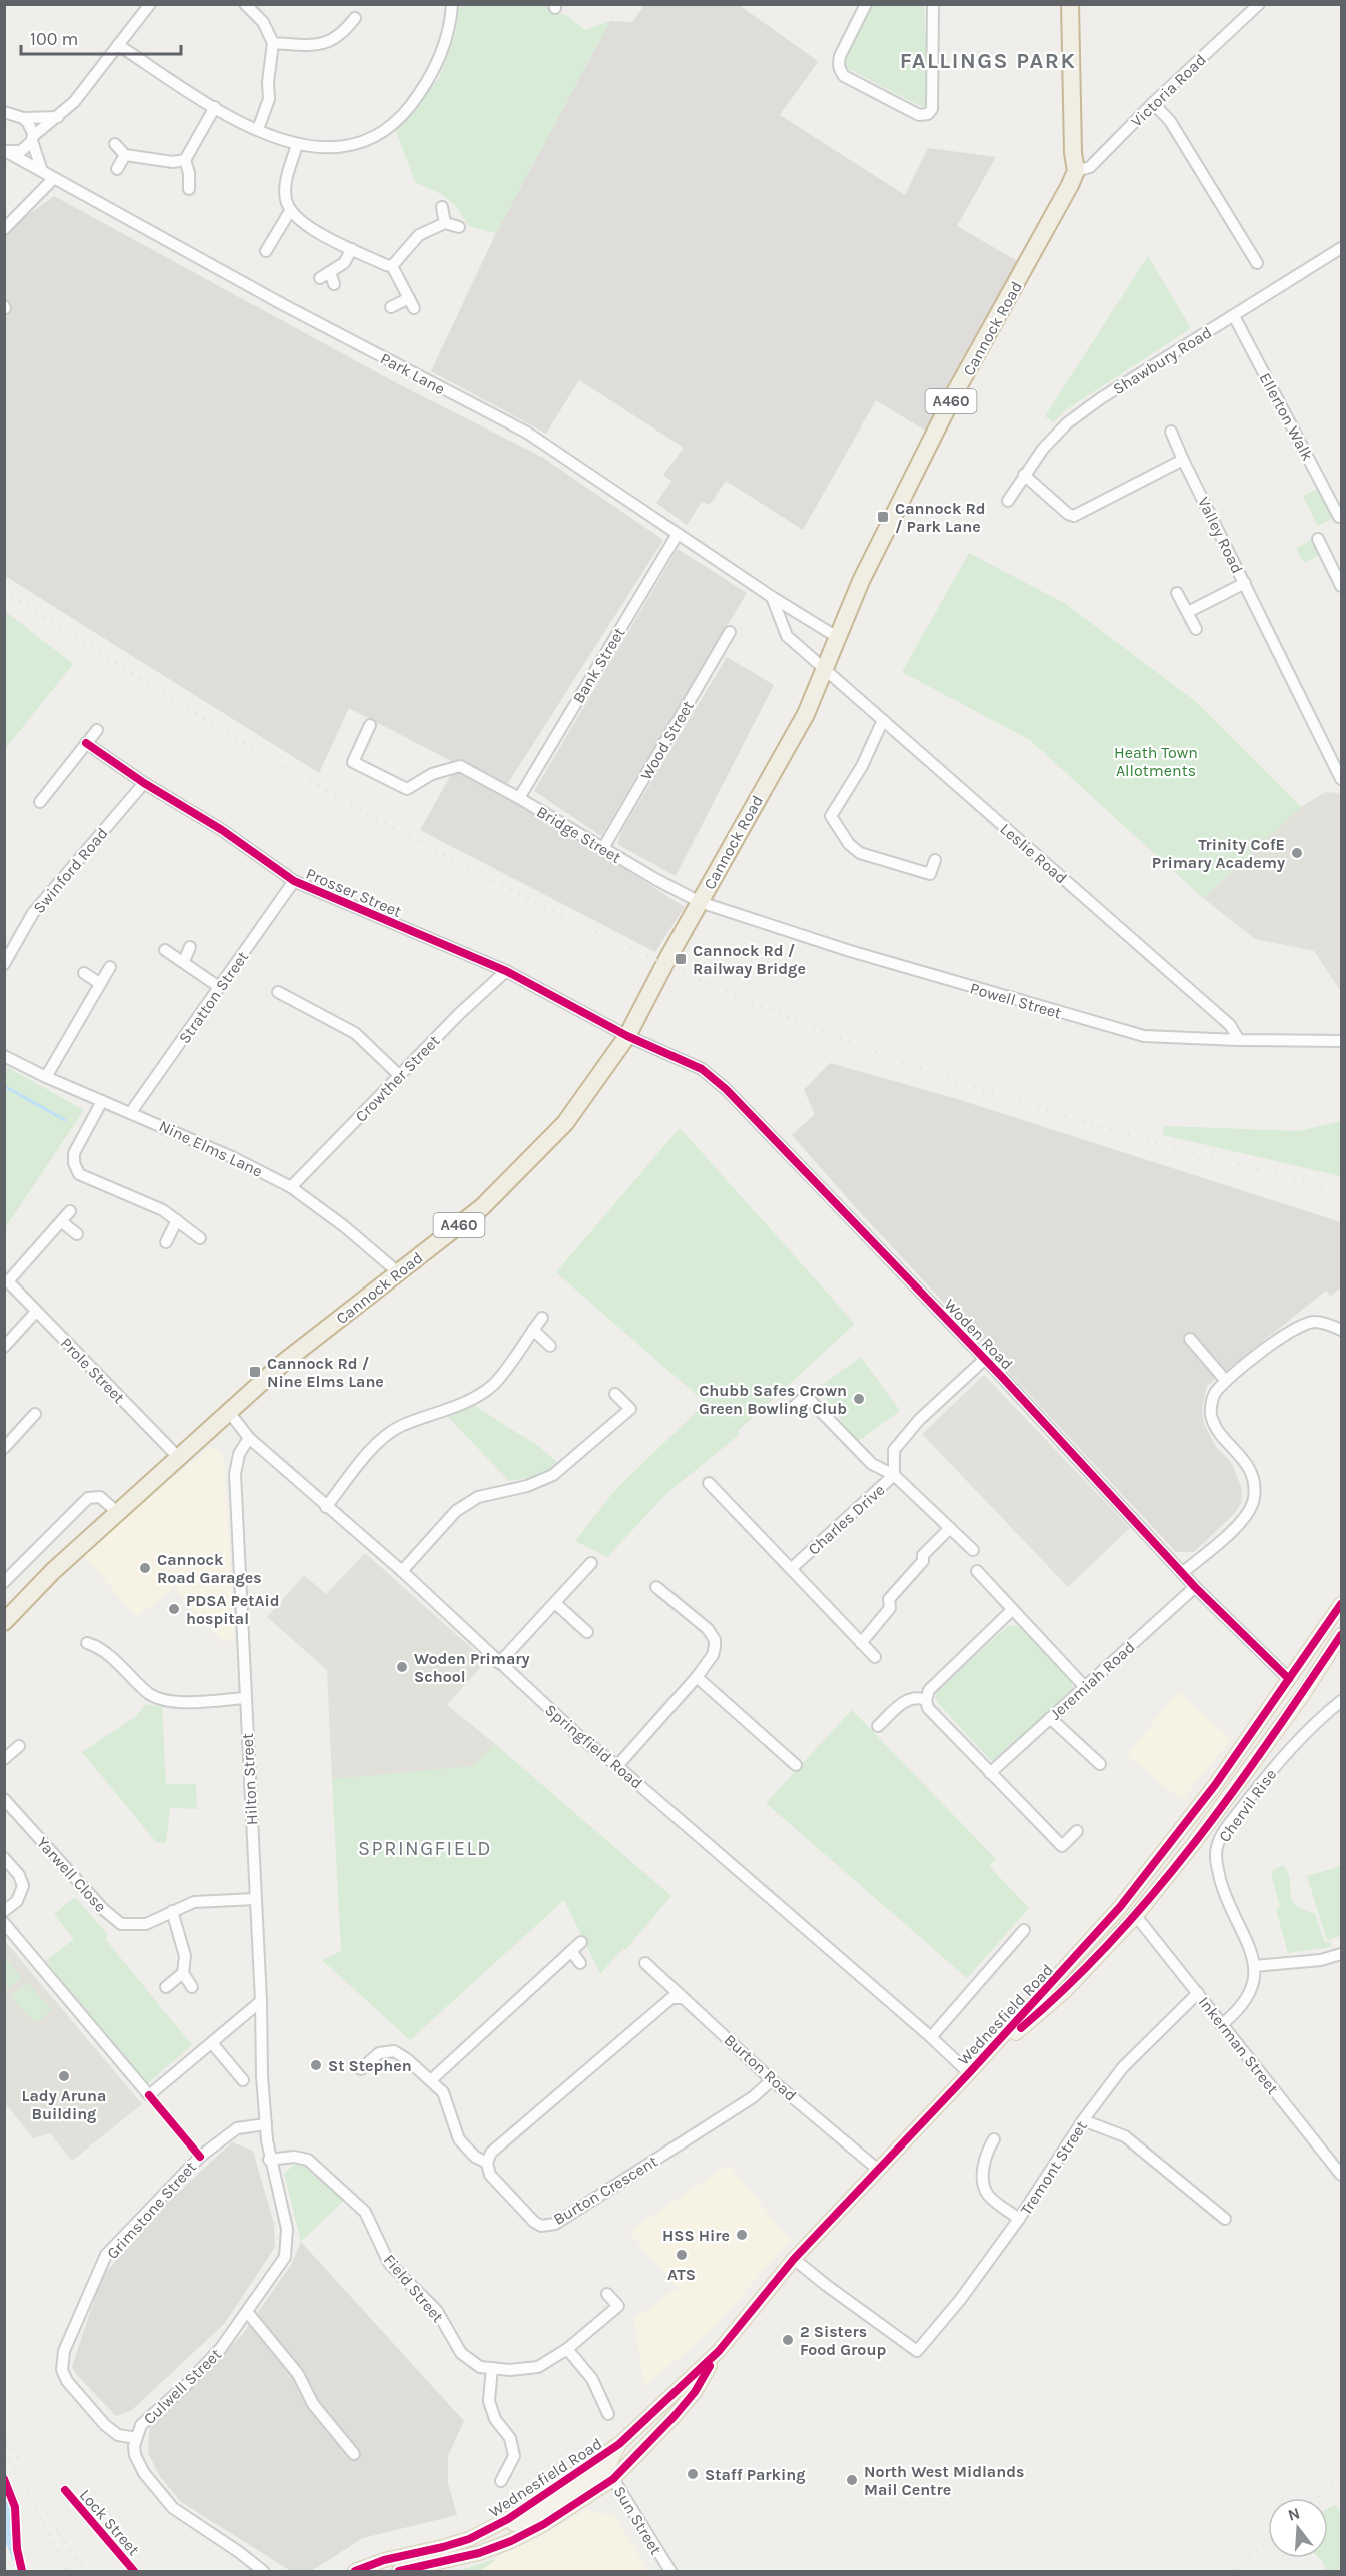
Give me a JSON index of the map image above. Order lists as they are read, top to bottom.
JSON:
{
  "streets": {
    "highway": ["Cannock Road", "A460"],
    "main road": ["Wednesfield Road"],
    "street": [
      "Victoria Road",
      "Shawbury Road",
      "Park Lane",
      "Ellerton Walk",
      "Valley Road",
      "Bank Street",
      "Wood Street",
      "Bridge Street",
      "Leslie Road",
      "Swinford Road",
      "Prosser Street",
      "Stratton Street",
      "Powell Street",
      "Crowther Street",
      "Nine Elms Lane",
      "Woden Road",
      "Prole Street",
      "Charles Drive",
      "Jeremiah Road",
      "Springfield Road",
      "Hilton Street",
      "Chervil Rise",
      "Yarwell Close",
      "Inkerman Street",
      "Burton Road",
      "Tremont Street",
      "Burton Crescent",
      "Grimstone Street",
      "Field Street",
      "Culwell Street",
      "Sun Street"
    ],
    "cycle path": ["Lock Street"]
  },
  "crossings": [
    ["Victoria Road", "Cannock Road"],
    ["Cannock Road", "Park Lane"],
    ["Cannock Road", "Bridge Street"],
    ["Cannock Road", "Leslie Road"],
    ["Cannock Road", "Prosser Street"],
    ["Cannock Road", "Powell Street"],
    ["Cannock Road", "Nine Elms Lane"],
    ["Cannock Road", "Woden Road"],
    ["Cannock Road", "Prole Street"],
    ["Cannock Road", "Springfield Road"],
    ["Shawbury Road", "Ellerton Walk"],
    ["Park Lane", "Bank Street"],
    ["Bank Street", "Bridge Street"],
    ["Wood Street", "Bridge Street"],
    ["Bridge Street", "Powell Street"],
    ["Leslie Road", "Powell Street"],
    ["Swinford Road", "Prosser Street"],
    ["Prosser Street", "Stratton Street"],
    ["Prosser Street", "Crowther Street"],
    ["Prosser Street", "Woden Road"],
    ["Stratton Street", "Nine Elms Lane"],
    ["Crowther Street", "Nine Elms Lane"],
    ["Woden Road", "Charles Drive"],
    ["Woden Road", "Jeremiah Road"],
    ["Woden Road", "Wednesfield Road"],
    ["Springfield Road", "Hilton Street"],
    ["Springfield Road", "Wednesfield Road"],
    ["Hilton Street", "Yarwell Close"],
    ["Hilton Street", "Grimstone Street"],
    ["Hilton Street", "Culwell Street"],
    ["Chervil Rise", "Inkerman Street"],
    ["Wednesfield Road", "Inkerman Street"],
    ["Wednesfield Road", "Burton Road"],
    ["Wednesfield Road", "Tremont Street"],
    ["Wednesfield Road", "Sun Street"],
    ["Inkerman Street", "Tremont Street"],
    ["Burton Road", "Burton Crescent"],
    ["Grimstone Street", "Culwell Street"],
    ["Field Street", "Culwell Street"]
  ],
  "districts": ["FALLINGS PARK", "SPRINGFIELD"],
  "parks": ["Heath Town Allotments"],
  "places": {
    "transit": ["Cannock Rd / Park Lane", "Cannock Rd / Railway Bridge", "Cannock Rd / Nine Elms Lane"],
    "other": [
      "Trinity CofE Primary Academy",
      "Chubb Safes Crown Green Bowling Club",
      "Cannock Road Garages",
      "PDSA PetAid hospital",
      "Woden Primary School",
      "St Stephen",
      "Lady Aruna Building",
      "HSS Hire",
      "ATS",
      "2 Sisters Food Group",
      "Staff Parking",
      "North West Midlands Mail Centre"
    ]
  },
  "scale_bar": "100 m",
  "north": "top"
}
